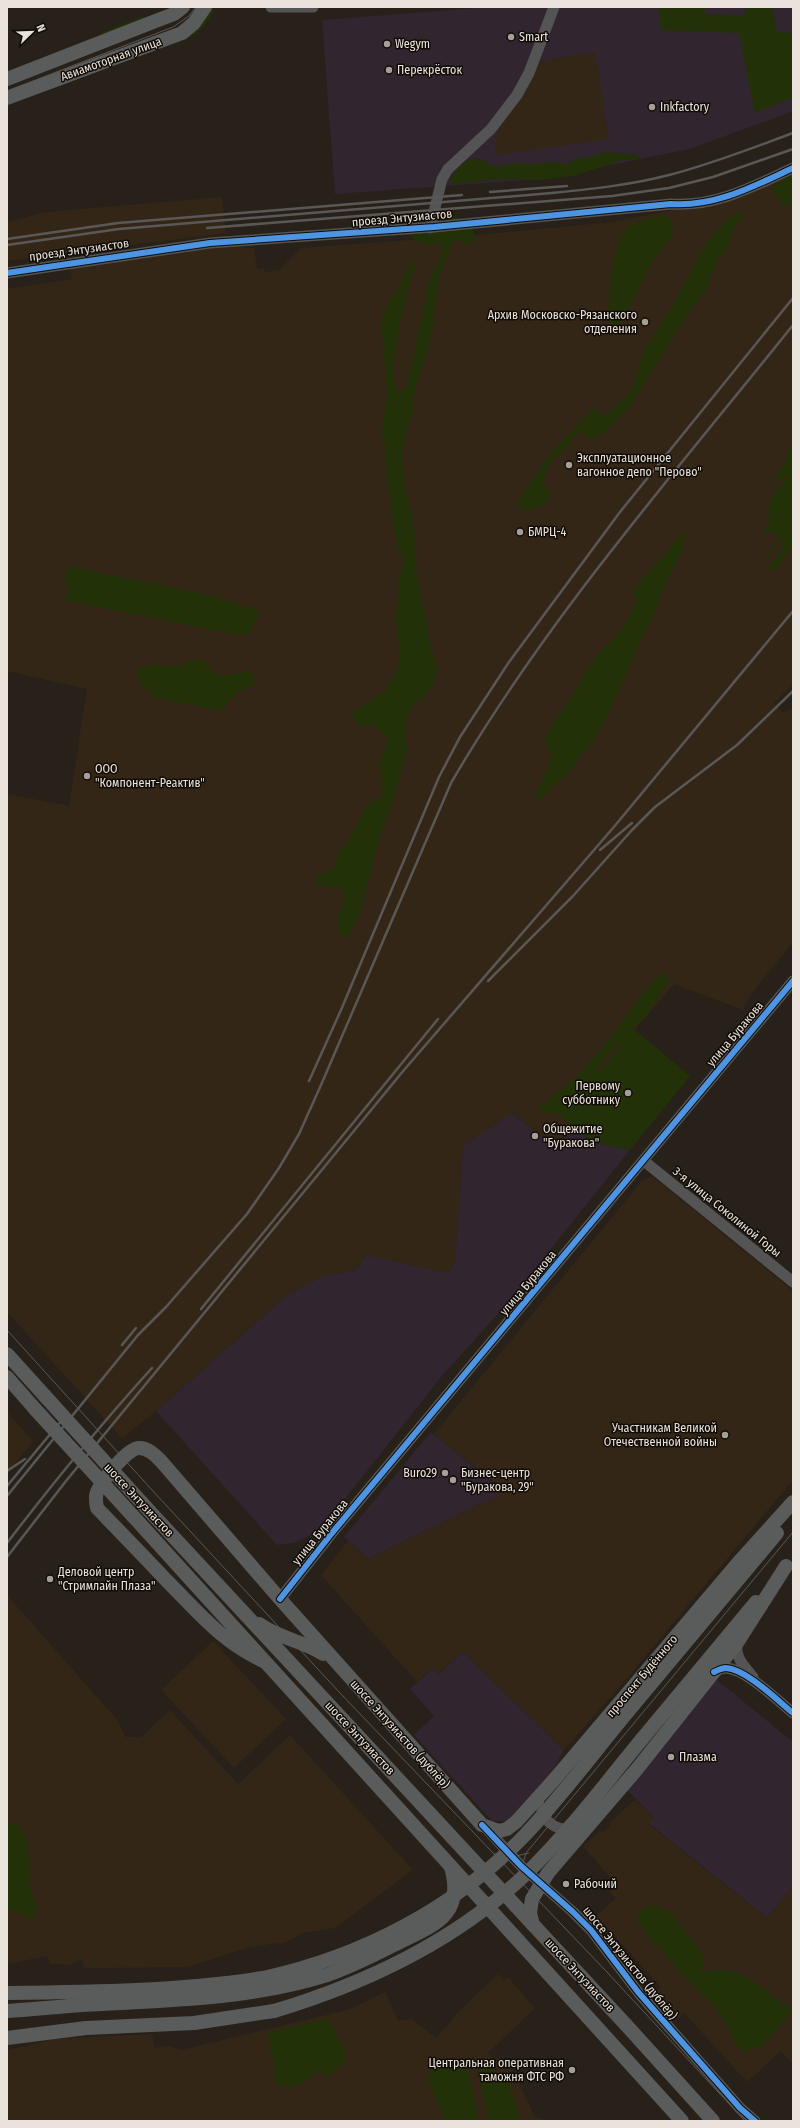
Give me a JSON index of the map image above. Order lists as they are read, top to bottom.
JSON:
{
  "streets": {
    "main road": [
      "Авиамоторная улица",
      "шоссе Энтузиастов",
      "проспект Будённого",
      "шоссе Энтузиастов (дублёр)"
    ],
    "street": ["проезд Энтузиастов", "улица Буракова", "3-я улица Соколиной Горы"]
  },
  "crossings": [
    ["улица Буракова", "3-я улица Соколиной Горы"],
    ["проспект Будённого", "шоссе Энтузиастов (дублёр)"]
  ],
  "places": [
    "Smart",
    "Wegym",
    "Перекрёсток",
    "Inkfactory",
    "Архив Московско-Рязанского отделения",
    "Эксплуатационное вагонное депо \"Перово\"",
    "БМРЦ-4",
    "ООО \"Компонент-Реактив\"",
    "Первому субботнику",
    "Общежитие \"Буракова\"",
    "Участникам Великой Отечественной войны",
    "Buro29",
    "Бизнес-центр \"Буракова, 29\"",
    "Деловой центр \"Стримлайн Плаза\"",
    "Плазма",
    "Рабочий",
    "Центральная оперативная таможня ФТС РФ"
  ],
  "north": "top right"
}
